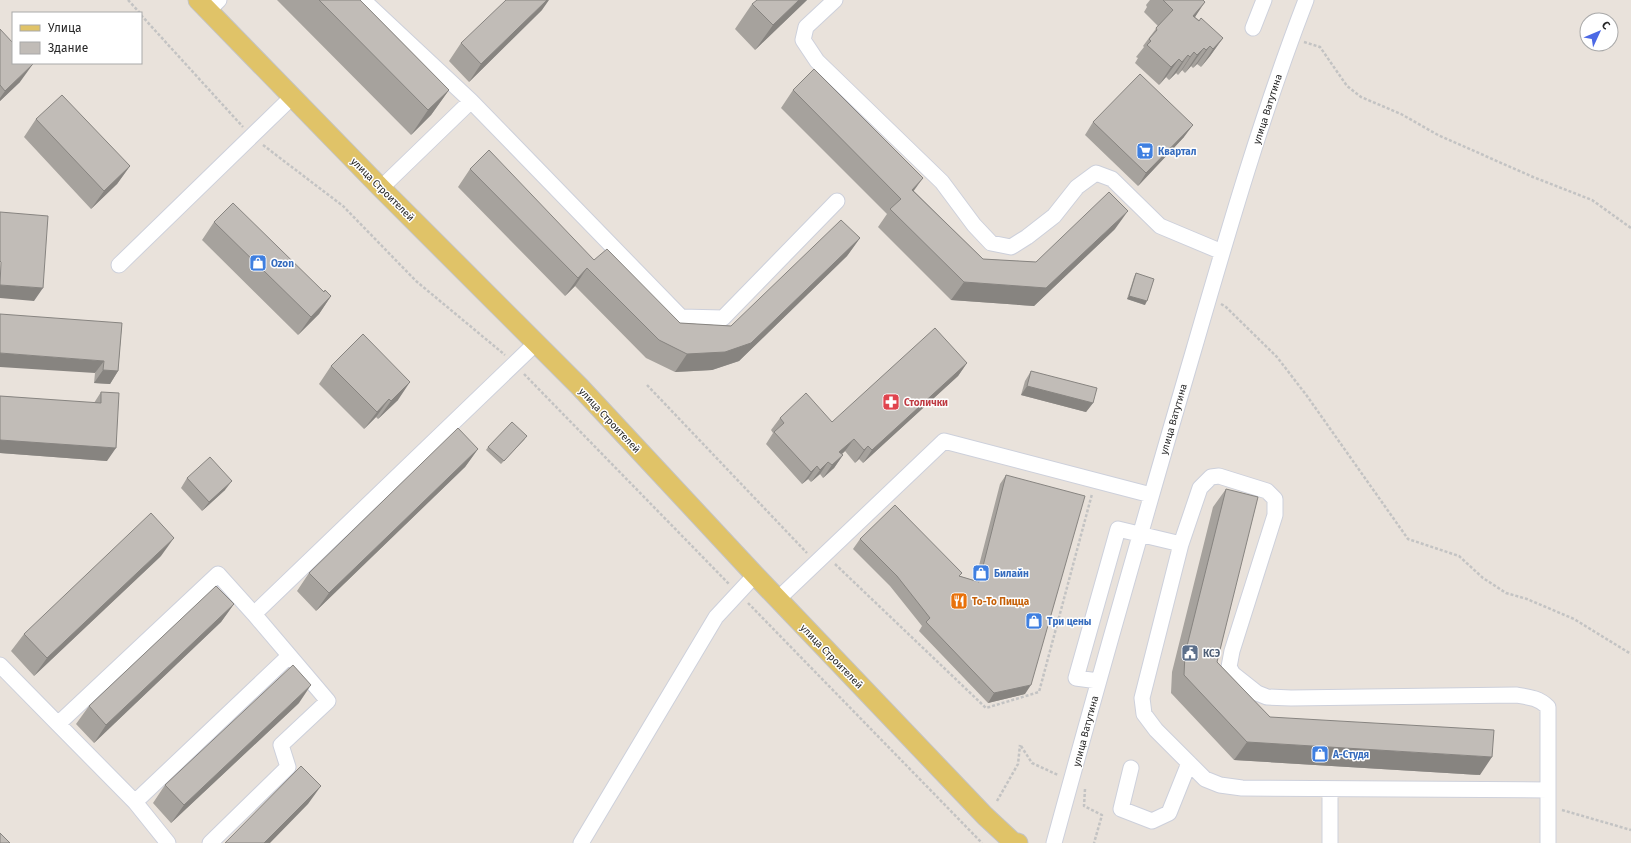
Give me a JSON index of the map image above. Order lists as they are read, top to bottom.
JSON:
{
  "streets": {
    "main road": ["улица Строителей"],
    "street": ["улица Ватутина"]
  },
  "places": {
    "supermarket": ["Квартал"],
    "shop": [
      "Ozon",
      "Билайн",
      "Три цены",
      "А-Студя"
    ],
    "pharmacy": ["Столички"],
    "restaurant": ["То-То Пицца"],
    "public building": ["КСЭ"]
  },
  "legend": ["Улица", "Здание"],
  "north": "top right"
}
